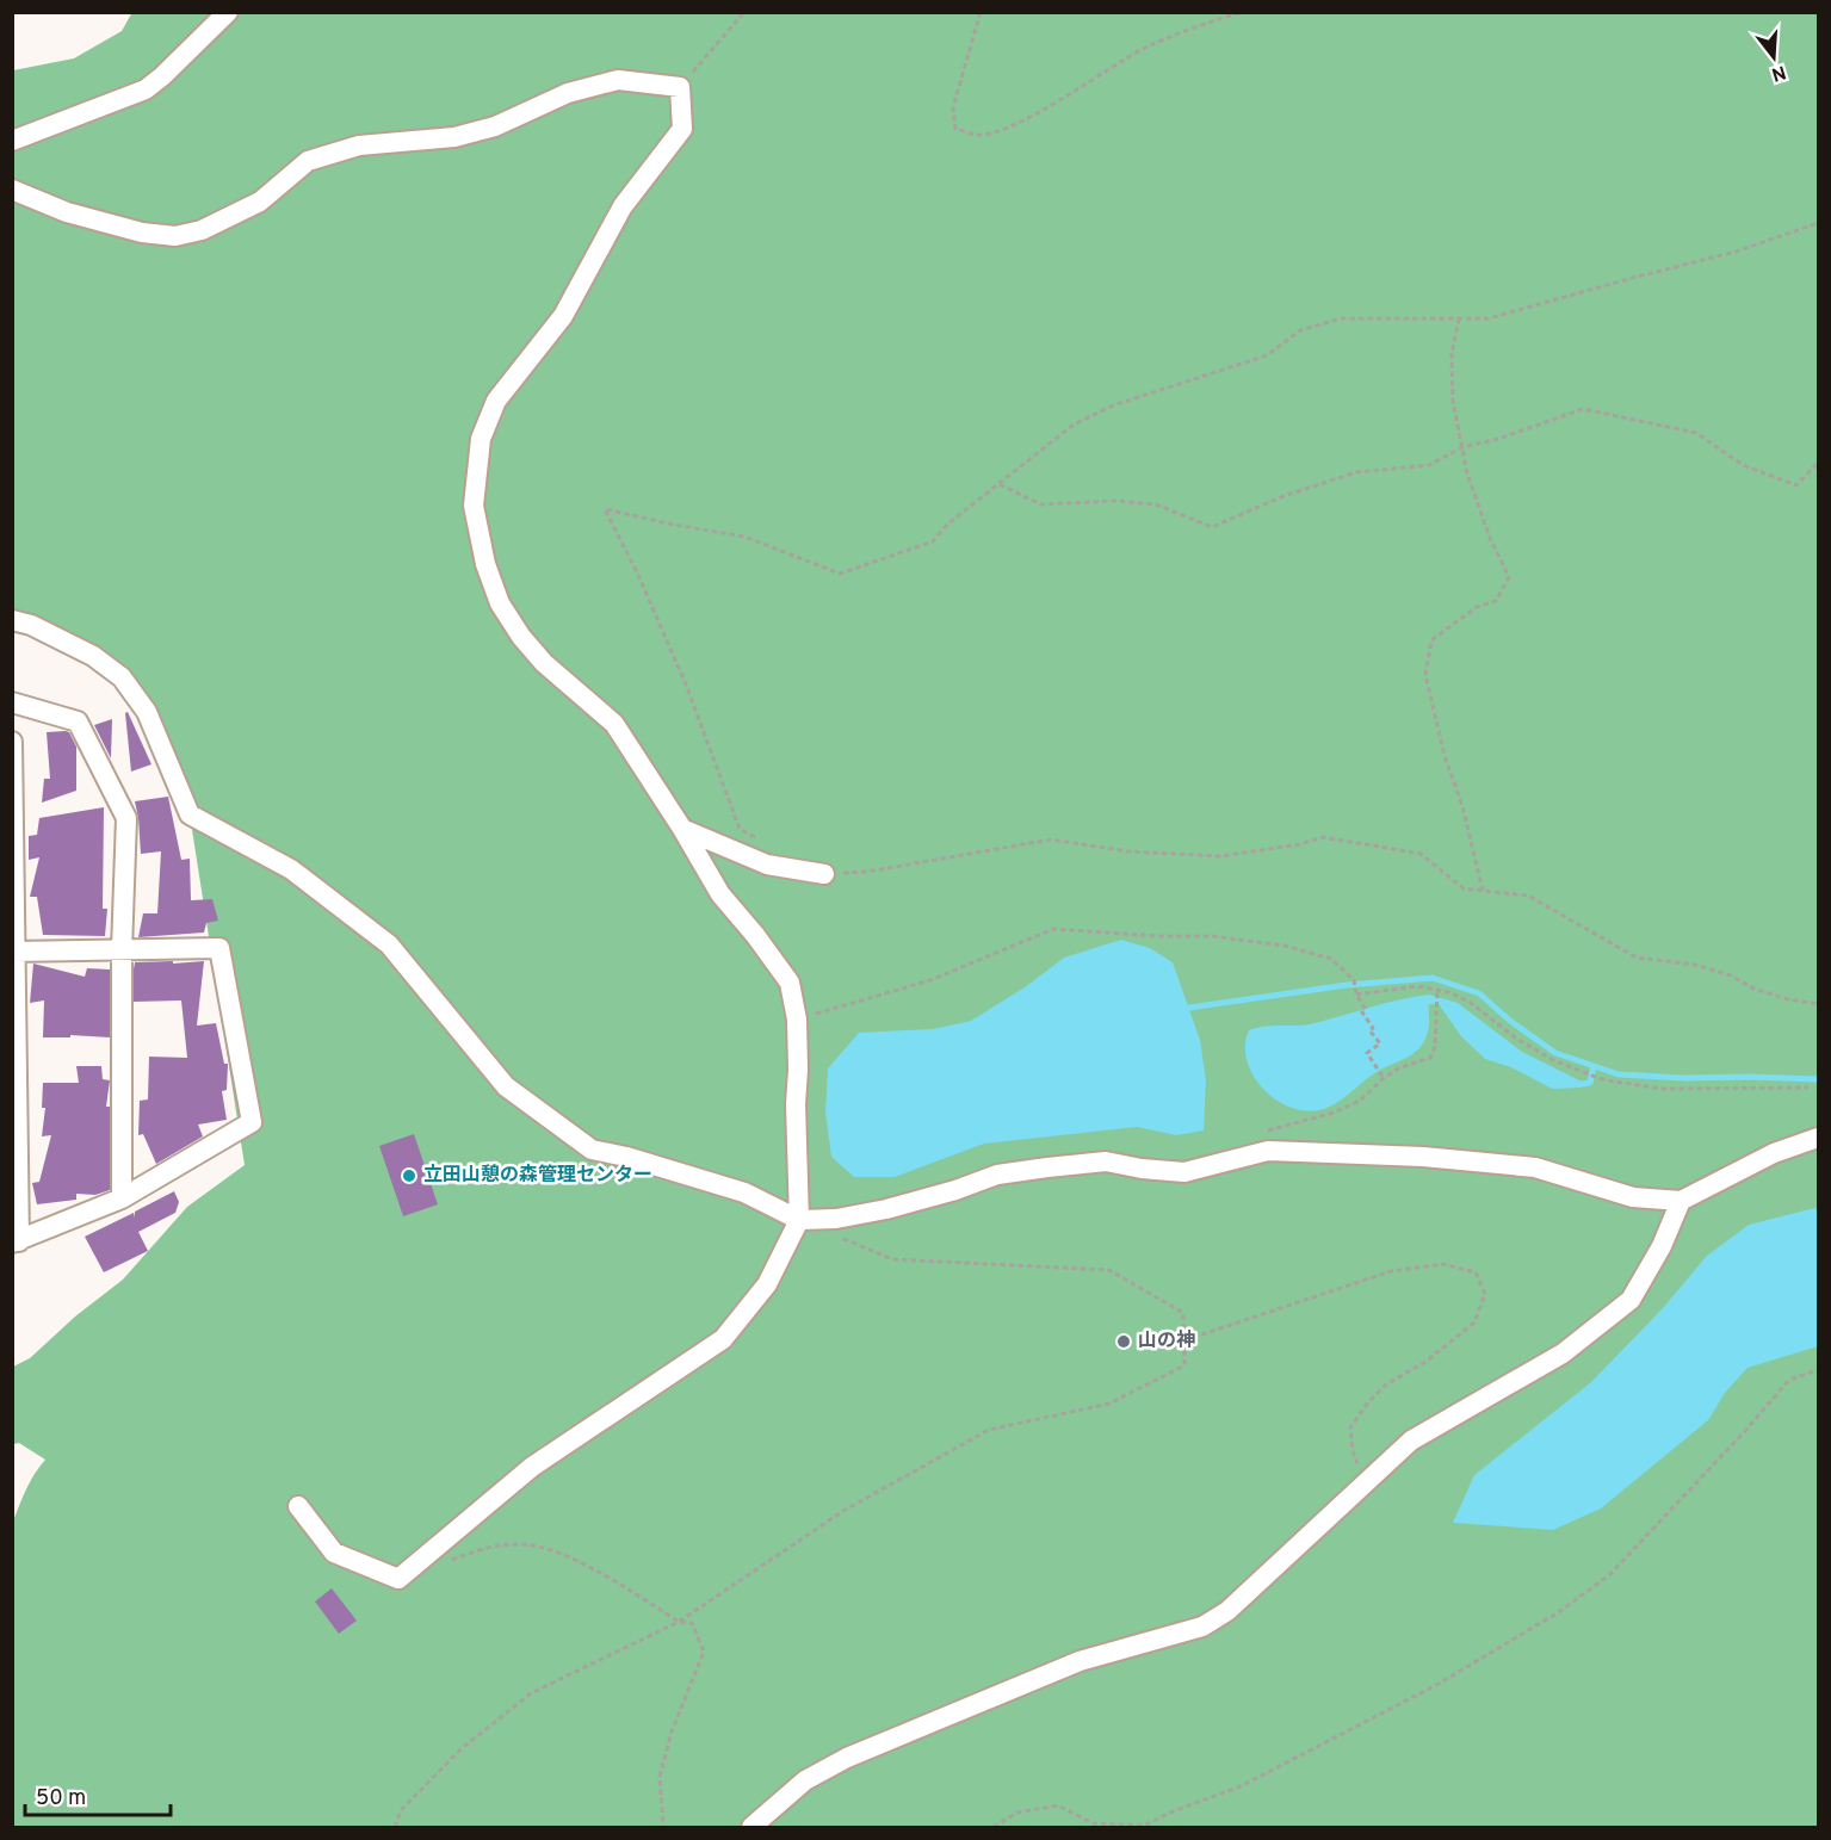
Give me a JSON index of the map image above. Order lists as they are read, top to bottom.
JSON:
{
  "places": ["立田山憩の森管理センター", "山の神"],
  "scale_bar": "50 m",
  "north": "bottom"
}
